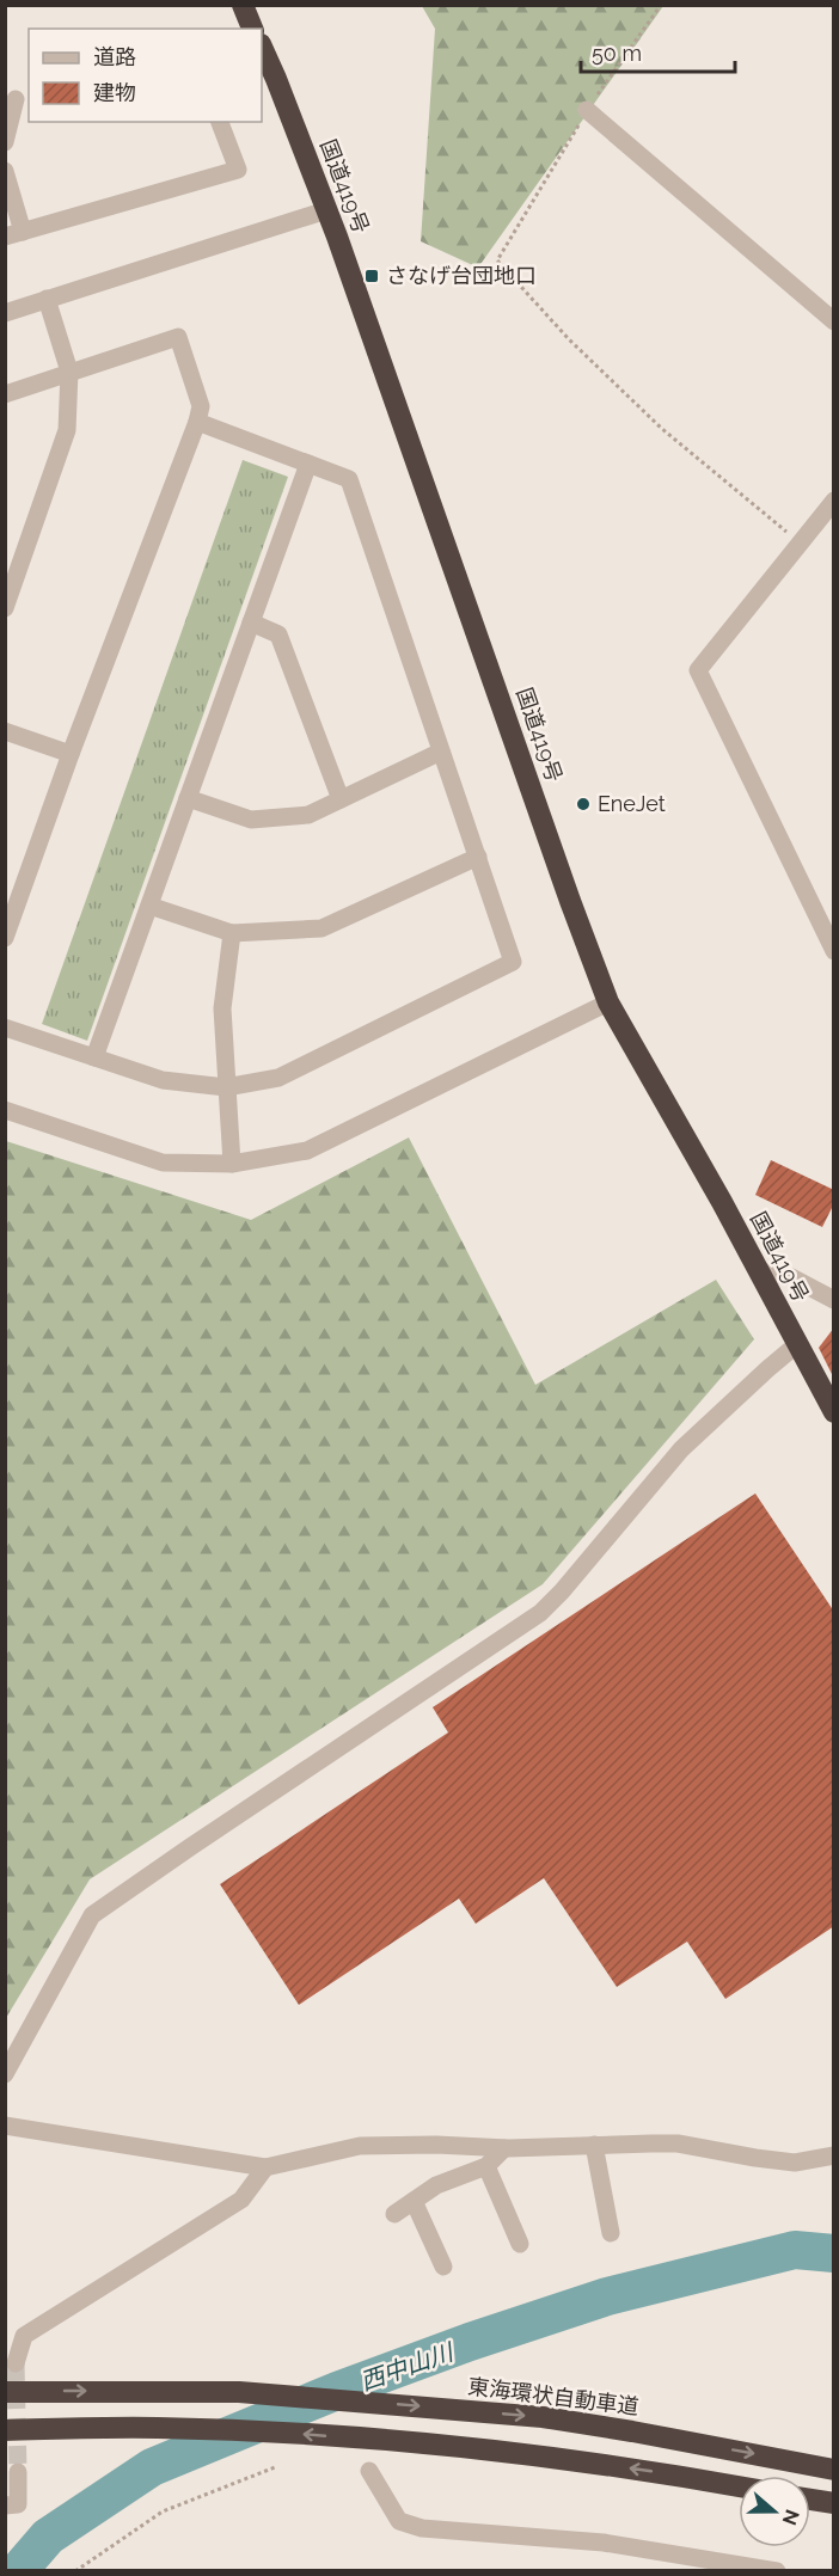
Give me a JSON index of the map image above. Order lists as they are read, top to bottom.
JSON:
{
  "streets": {
    "highway": ["国道419号", "東海環状自動車道"]
  },
  "water": ["西中山川"],
  "places": {
    "transit": ["さなげ台団地口"],
    "other": ["EneJet"]
  },
  "legend": ["道路", "建物"],
  "scale_bar": "50 m",
  "north": "right"
}
